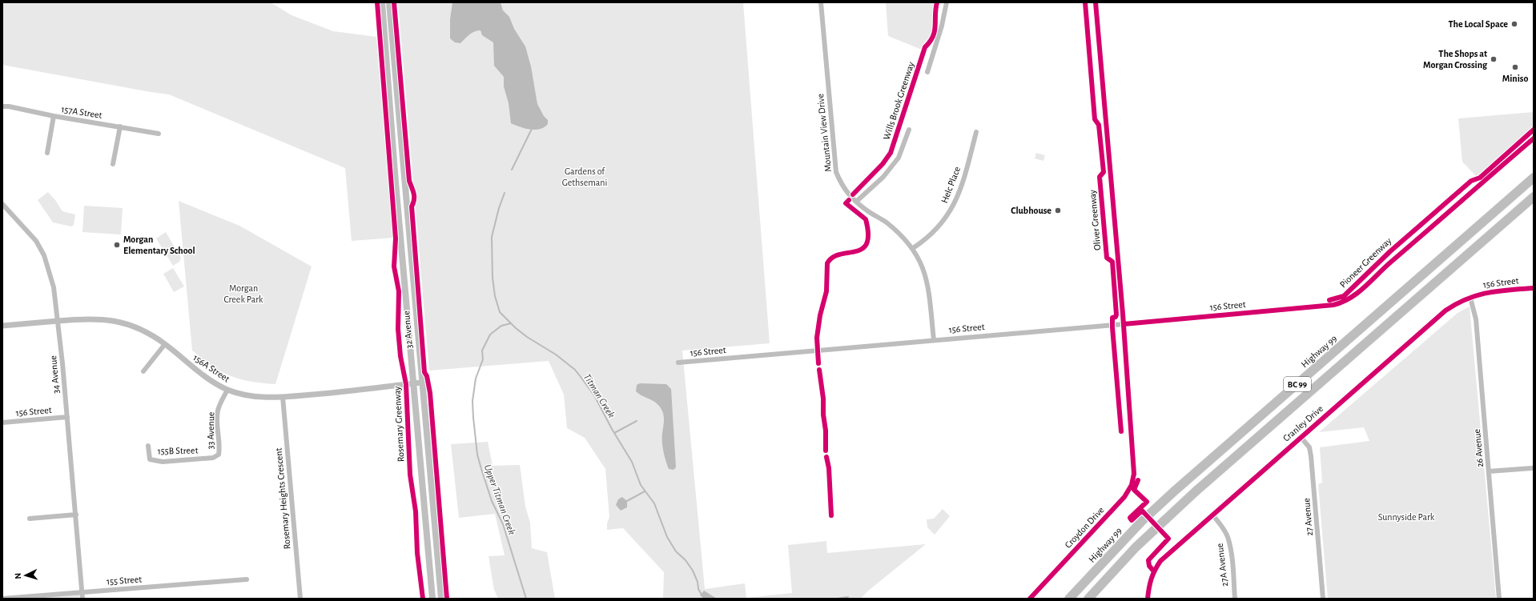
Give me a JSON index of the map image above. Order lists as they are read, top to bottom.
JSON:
{
  "streets": {
    "highway": ["Highway 99", "BC 99"],
    "main road": ["32 Avenue"],
    "street": [
      "157A Street",
      "Mountain View Drive",
      "Helc Place",
      "156 Street",
      "156A Street",
      "34 Avenue",
      "Cranley Drive",
      "33 Avenue",
      "26 Avenue",
      "155B Street",
      "Rosemary Heights Crescent",
      "27 Avenue",
      "Croydon Drive",
      "27A Avenue",
      "155 Street"
    ],
    "cycle path": [
      "Wills Brook Greenway",
      "Oliver Greenway",
      "Pioneer Greenway",
      "Rosemary Greenway"
    ]
  },
  "crossings": [
    ["Mountain View Drive", "Helc Place"],
    ["Mountain View Drive", "156 Street"],
    ["156 Street", "34 Avenue"],
    ["156 Street", "Cranley Drive"],
    ["156 Street", "26 Avenue"],
    ["156 Street", "Croydon Drive"],
    ["32 Avenue", "156A Street"],
    ["156A Street", "34 Avenue"],
    ["156A Street", "33 Avenue"],
    ["156A Street", "Rosemary Heights Crescent"],
    ["34 Avenue", "155 Street"],
    ["Cranley Drive", "26 Avenue"],
    ["Cranley Drive", "27 Avenue"],
    ["Cranley Drive", "27A Avenue"],
    ["33 Avenue", "155B Street"]
  ],
  "water": ["Titman Creek", "Upper Titman Creek"],
  "parks": ["Gardens of Gethsemani", "Morgan Creek Park", "Sunnyside Park"],
  "places": [
    "The Local Space",
    "The Shops at Morgan Crossing",
    "Miniso",
    "Clubhouse",
    "Morgan Elementary School"
  ],
  "north": "left"
}
